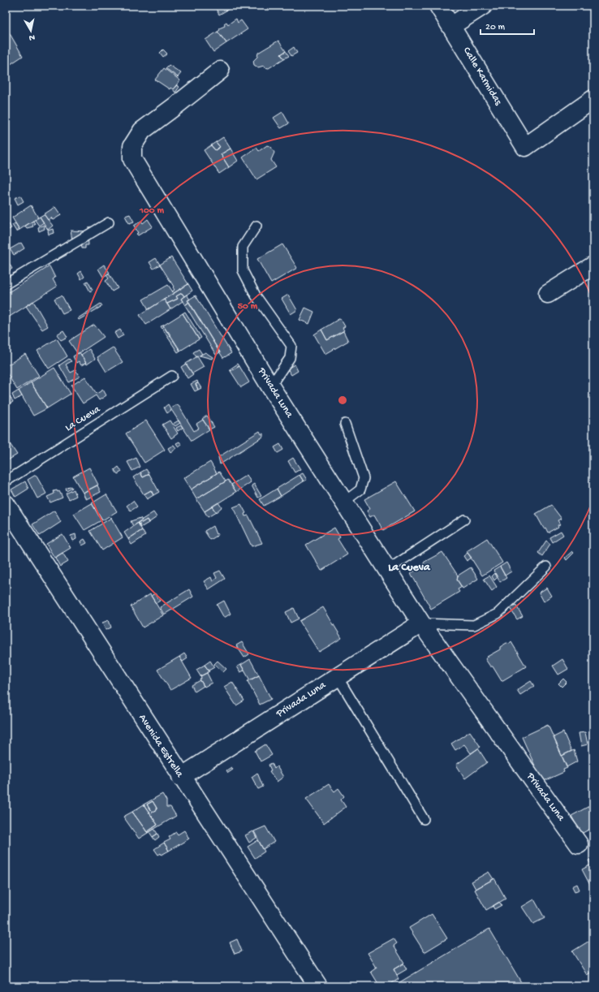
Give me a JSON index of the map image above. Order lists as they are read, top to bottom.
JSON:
{
  "streets": {
    "street": ["Calle Karmidas", "Privada Luna", "Avenida Estrella"],
    "lane": ["La Cueva"]
  },
  "crossings": [
    ["Privada Luna", "Avenida Estrella"]
  ],
  "districts": ["La Cueva"],
  "scale_bar": "20 m",
  "north": "bottom",
  "rings": ["100 m", "50 m"]
}
